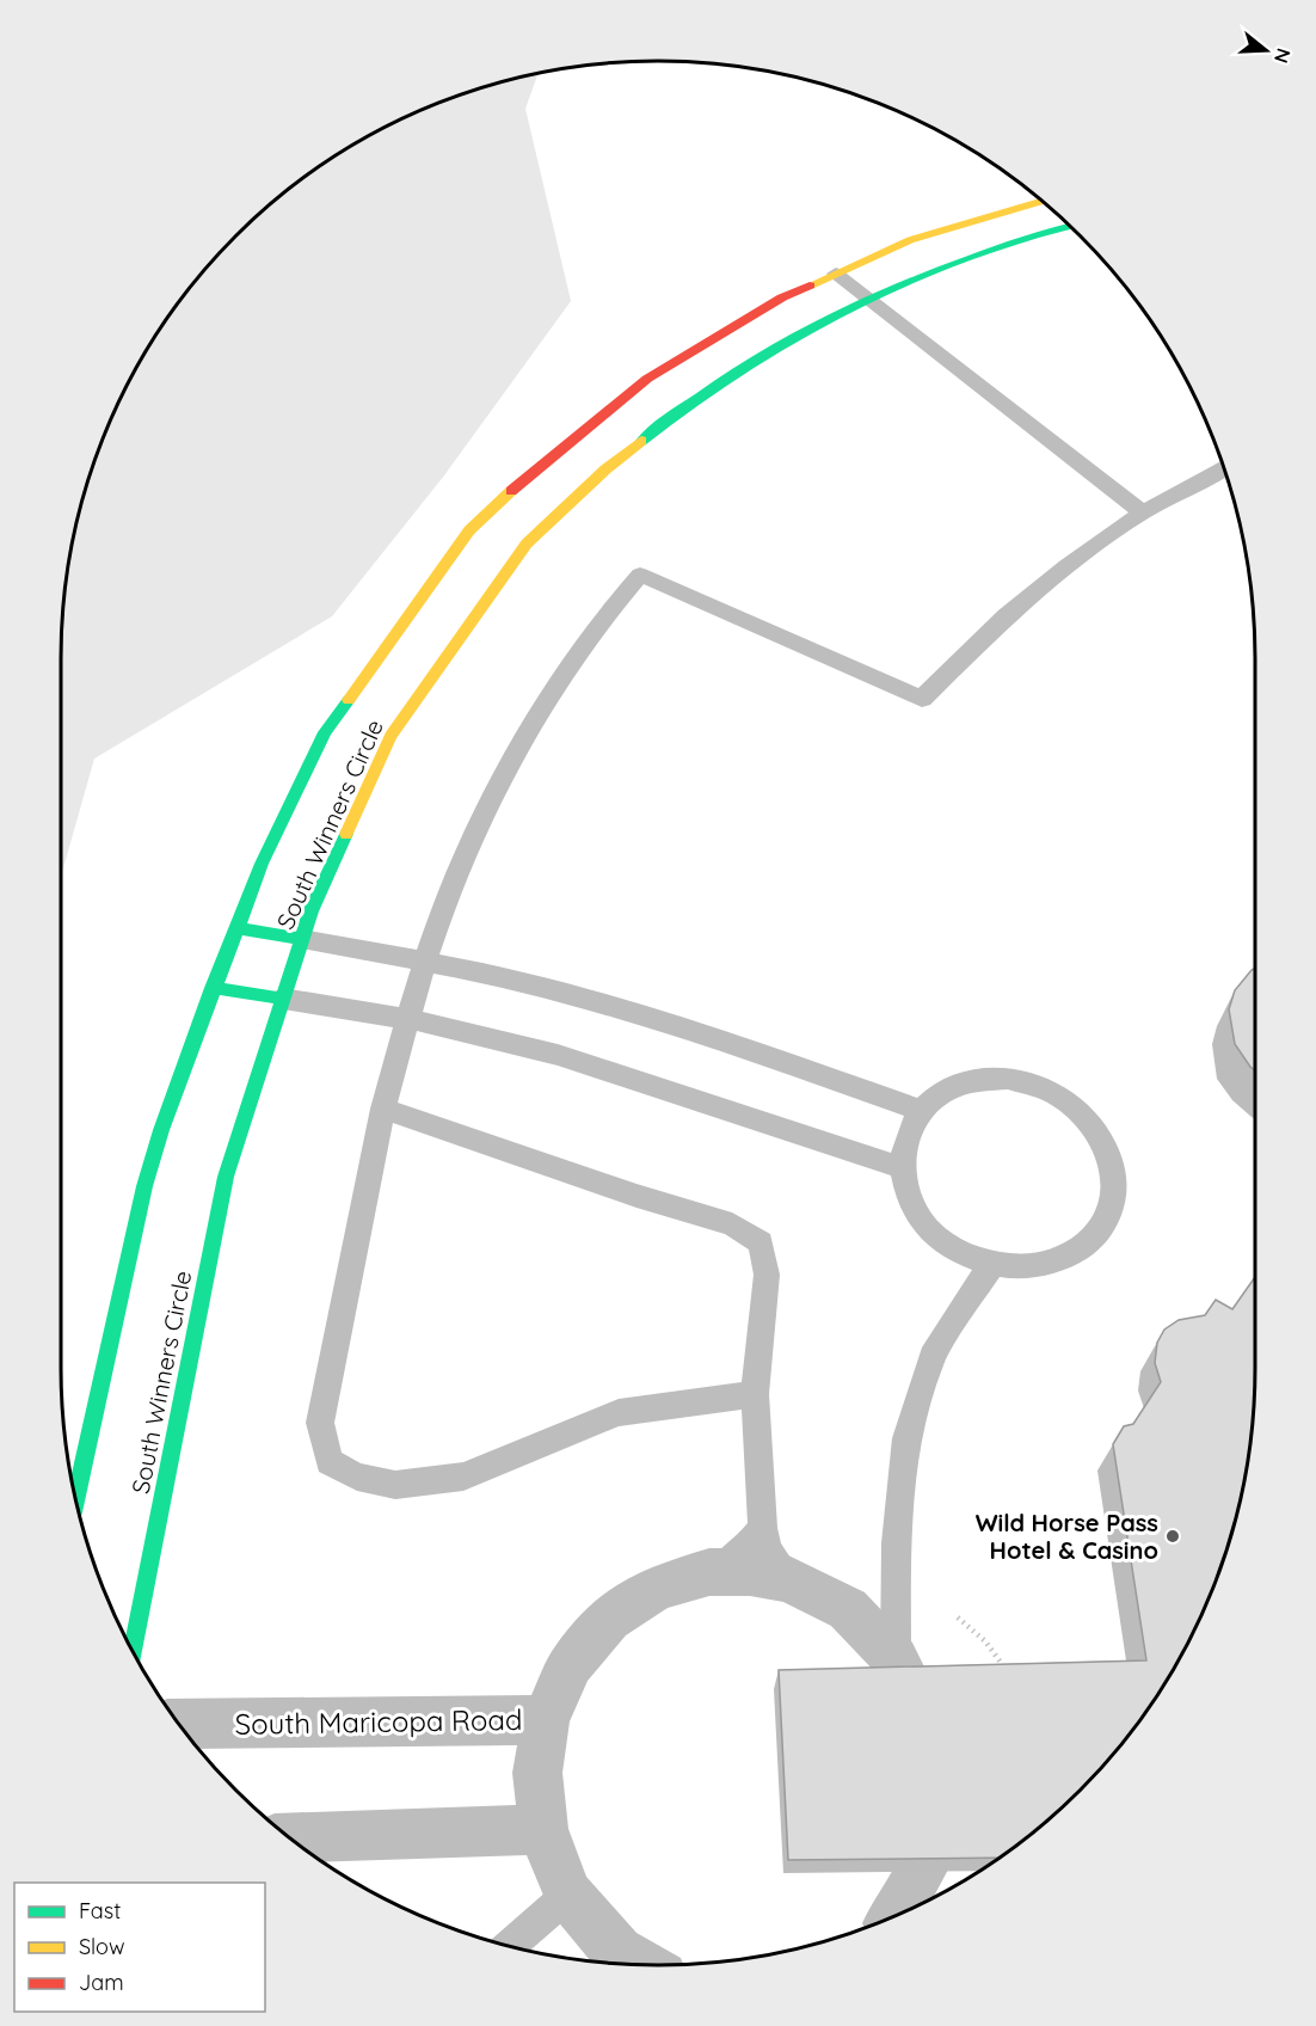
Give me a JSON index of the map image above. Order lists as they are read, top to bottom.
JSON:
{
  "streets": {
    "street": ["South Winners Circle", "South Maricopa Road"]
  },
  "places": ["Wild Horse Pass Hotel & Casino"],
  "legend": ["Fast", "Slow", "Jam"],
  "north": "right"
}
